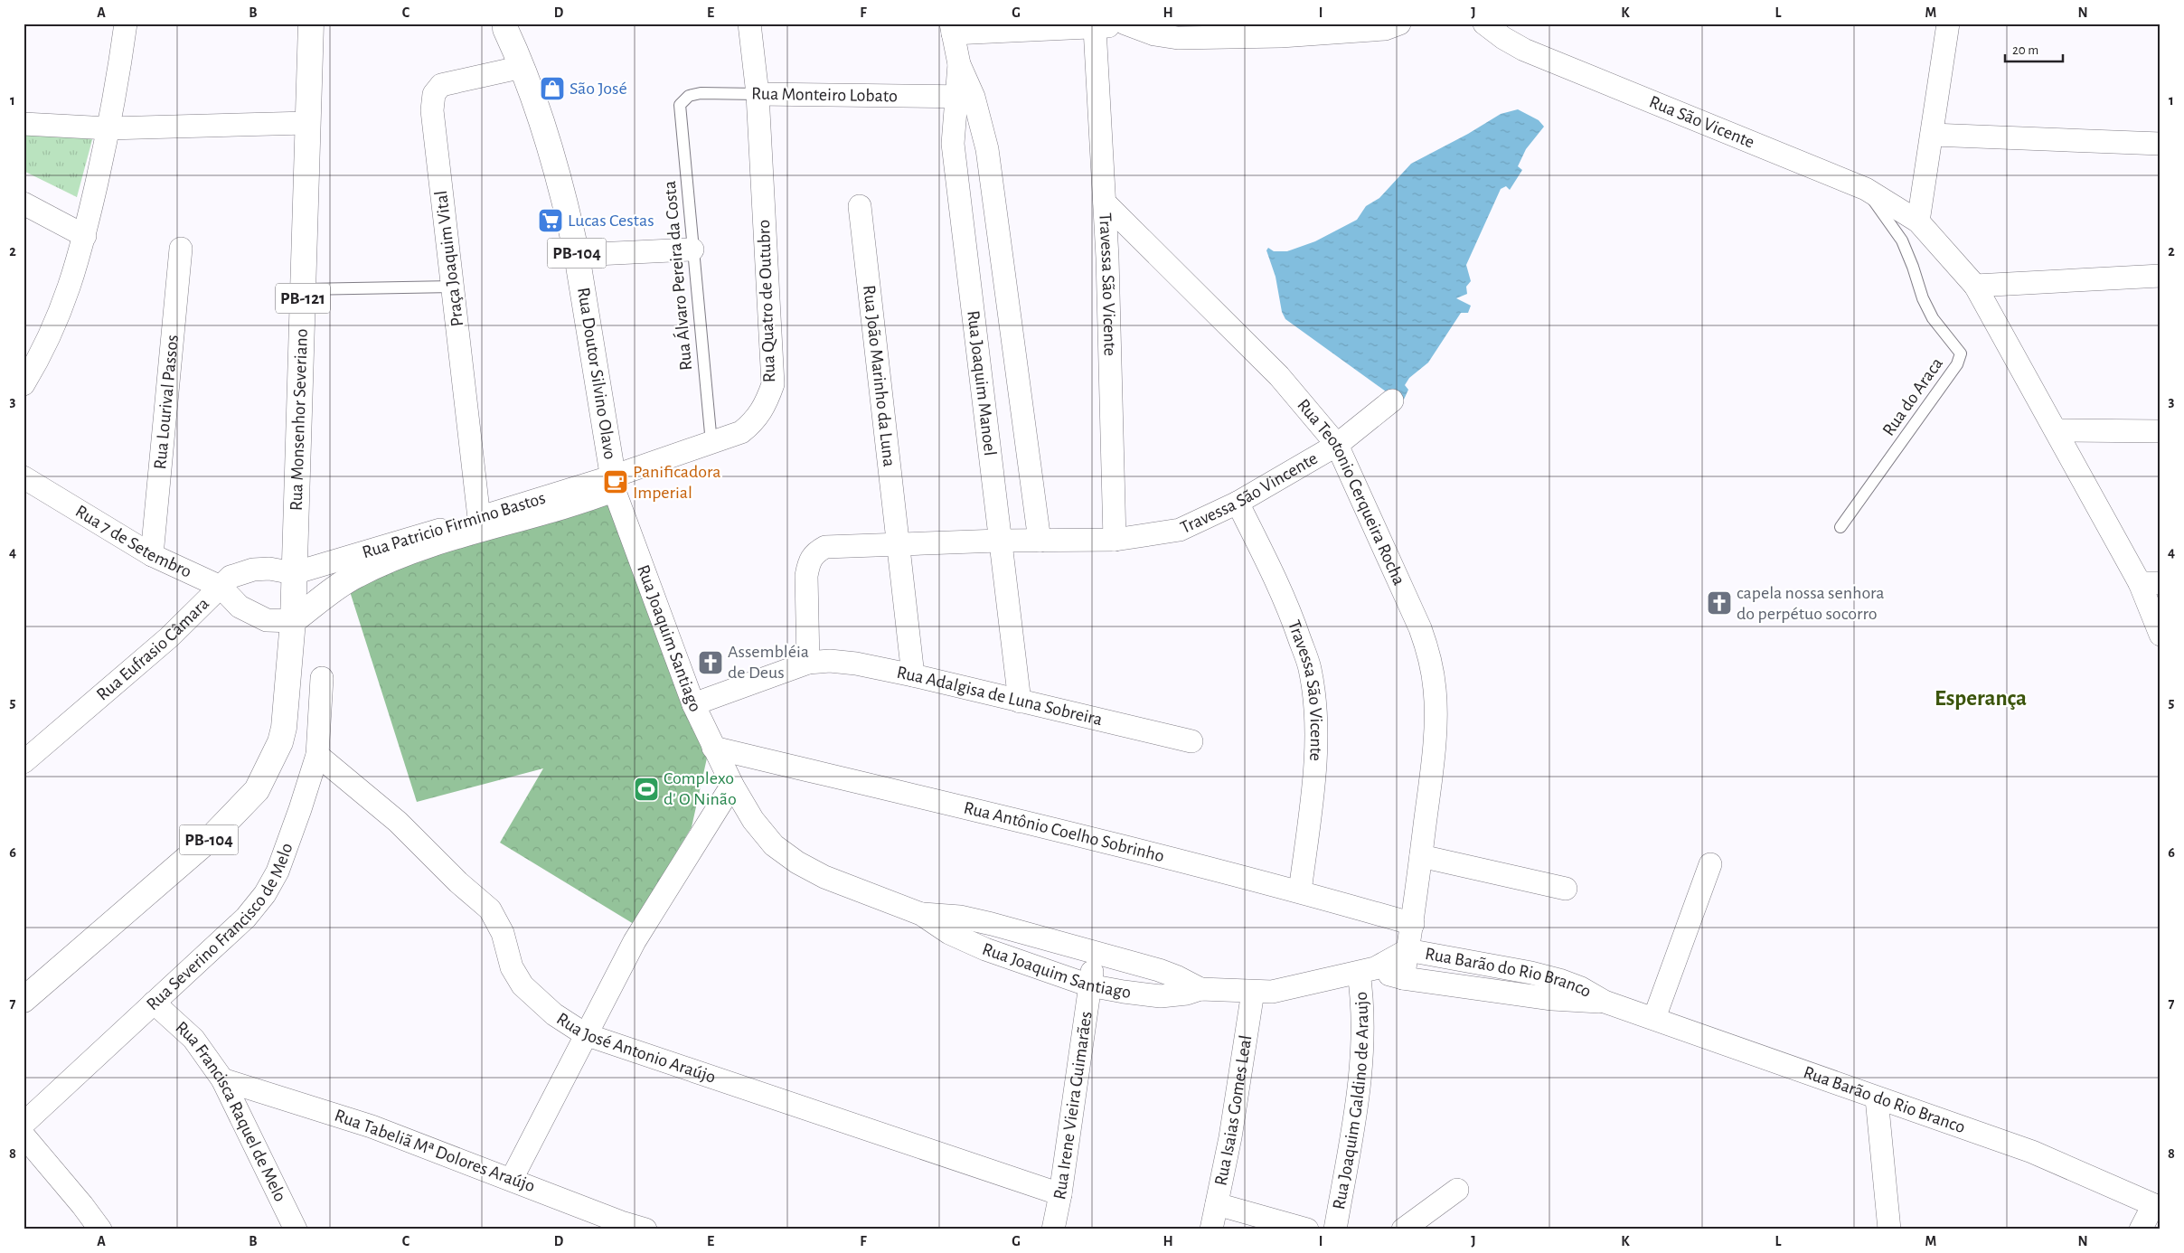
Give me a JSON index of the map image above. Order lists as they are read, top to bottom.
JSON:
{
  "streets": {
    "main road": [
      "PB-104",
      "PB-121",
      "Rua Doutor Silvino Olavo",
      "Rua Monsenhor Severiano",
      "Rua Patricio Firmino Bastos"
    ],
    "street": [
      "Rua Monteiro Lobato",
      "Rua São Vicente",
      "Praça Joaquim Vital",
      "Travessa São Vicente",
      "Rua Quatro de Outubro",
      "Rua João Marinho da Luna",
      "Rua Joaquim Manoel",
      "Rua Lourival Passos",
      "Travessa São Vincente",
      "Rua Teotonio Cerqueira Rocha",
      "Rua 7 de Setembro",
      "Rua Joaquim Santiago",
      "Rua Eufrasio Câmara",
      "Rua Adalgisa de Luna Sobreira",
      "Rua Antônio Coelho Sobrinho",
      "Rua Severino Francisco de Melo",
      "Rua Barão do Rio Branco",
      "Rua José Antonio Araújo",
      "Rua Joaquim Galdino de Araujo",
      "Rua Irene Vieira Guimarães",
      "Rua Isaias Gomes Leal",
      "Rua Francisca Raquel de Melo",
      "Rua Tabeliã Mª Dolores Araújo"
    ],
    "lane": ["Rua Álvaro Pereira da Costa", "Rua do Araca"]
  },
  "crossings": [
    ["Rua Monteiro Lobato", "Rua Álvaro Pereira da Costa"],
    ["Rua Monteiro Lobato", "Rua Quatro de Outubro"],
    ["Rua Monteiro Lobato", "Rua Joaquim Manoel"],
    ["Rua São Vicente", "Rua do Araca"],
    ["PB-104", "PB-121"],
    ["PB-104", "Rua Patricio Firmino Bastos"],
    ["PB-104", "Rua 7 de Setembro"],
    ["Praça Joaquim Vital", "Rua Doutor Silvino Olavo"],
    ["Praça Joaquim Vital", "Rua Patricio Firmino Bastos"],
    ["Rua Álvaro Pereira da Costa", "Rua Quatro de Outubro"],
    ["Travessa São Vicente", "Travessa São Vincente"],
    ["Travessa São Vicente", "Rua Teotonio Cerqueira Rocha"],
    ["Travessa São Vicente", "Rua Antônio Coelho Sobrinho"],
    ["PB-121", "Rua Monsenhor Severiano"],
    ["PB-121", "Rua Patricio Firmino Bastos"],
    ["PB-121", "Rua 7 de Setembro"],
    ["PB-121", "Rua Eufrasio Câmara"],
    ["Rua Quatro de Outubro", "Rua Doutor Silvino Olavo"],
    ["Rua Quatro de Outubro", "Rua Patricio Firmino Bastos"],
    ["Rua Quatro de Outubro", "Rua Joaquim Santiago"],
    ["Rua Doutor Silvino Olavo", "Rua Patricio Firmino Bastos"],
    ["Rua Doutor Silvino Olavo", "Rua Joaquim Santiago"],
    ["Rua João Marinho da Luna", "Rua Adalgisa de Luna Sobreira"],
    ["Rua Joaquim Manoel", "Rua Adalgisa de Luna Sobreira"],
    ["Rua Lourival Passos", "Rua 7 de Setembro"],
    ["Rua Monsenhor Severiano", "Rua Patricio Firmino Bastos"],
    ["Rua Monsenhor Severiano", "Rua Eufrasio Câmara"],
    ["Travessa São Vincente", "Rua Teotonio Cerqueira Rocha"],
    ["Rua Teotonio Cerqueira Rocha", "Rua Joaquim Santiago"],
    ["Rua Teotonio Cerqueira Rocha", "Rua Antônio Coelho Sobrinho"],
    ["Rua Teotonio Cerqueira Rocha", "Rua Barão do Rio Branco"],
    ["Rua Patricio Firmino Bastos", "Rua 7 de Setembro"],
    ["Rua Patricio Firmino Bastos", "Rua Joaquim Santiago"],
    ["Rua Patricio Firmino Bastos", "Rua Eufrasio Câmara"],
    ["Rua 7 de Setembro", "Rua Eufrasio Câmara"],
    ["Rua Joaquim Santiago", "Rua Antônio Coelho Sobrinho"],
    ["Rua Joaquim Santiago", "Rua Barão do Rio Branco"],
    ["Rua Joaquim Santiago", "Rua Joaquim Galdino de Araujo"],
    ["Rua Joaquim Santiago", "Rua Irene Vieira Guimarães"],
    ["Rua Joaquim Santiago", "Rua Isaias Gomes Leal"],
    ["Rua Severino Francisco de Melo", "Rua José Antonio Araújo"],
    ["Rua Severino Francisco de Melo", "Rua Francisca Raquel de Melo"],
    ["Rua José Antonio Araújo", "Rua Irene Vieira Guimarães"],
    ["Rua Francisca Raquel de Melo", "Rua Tabeliã Mª Dolores Araújo"]
  ],
  "districts": ["Esperança"],
  "places": {
    "shop": ["São José"],
    "supermarket": ["Lucas Cestas"],
    "cafe": ["Panificadora Imperial"],
    "church": ["capela nossa senhora do perpétuo socorro", "Assembléia de Deus"],
    "sports": ["Complexo d' O Ninão"]
  },
  "scale_bar": "20 m",
  "grid": {
    "columns": [
      "A",
      "B",
      "C",
      "D",
      "E",
      "F",
      "G",
      "H",
      "I",
      "J",
      "K",
      "L",
      "M",
      "N"
    ],
    "rows": [
      "1",
      "2",
      "3",
      "4",
      "5",
      "6",
      "7",
      "8"
    ]
  }
}
